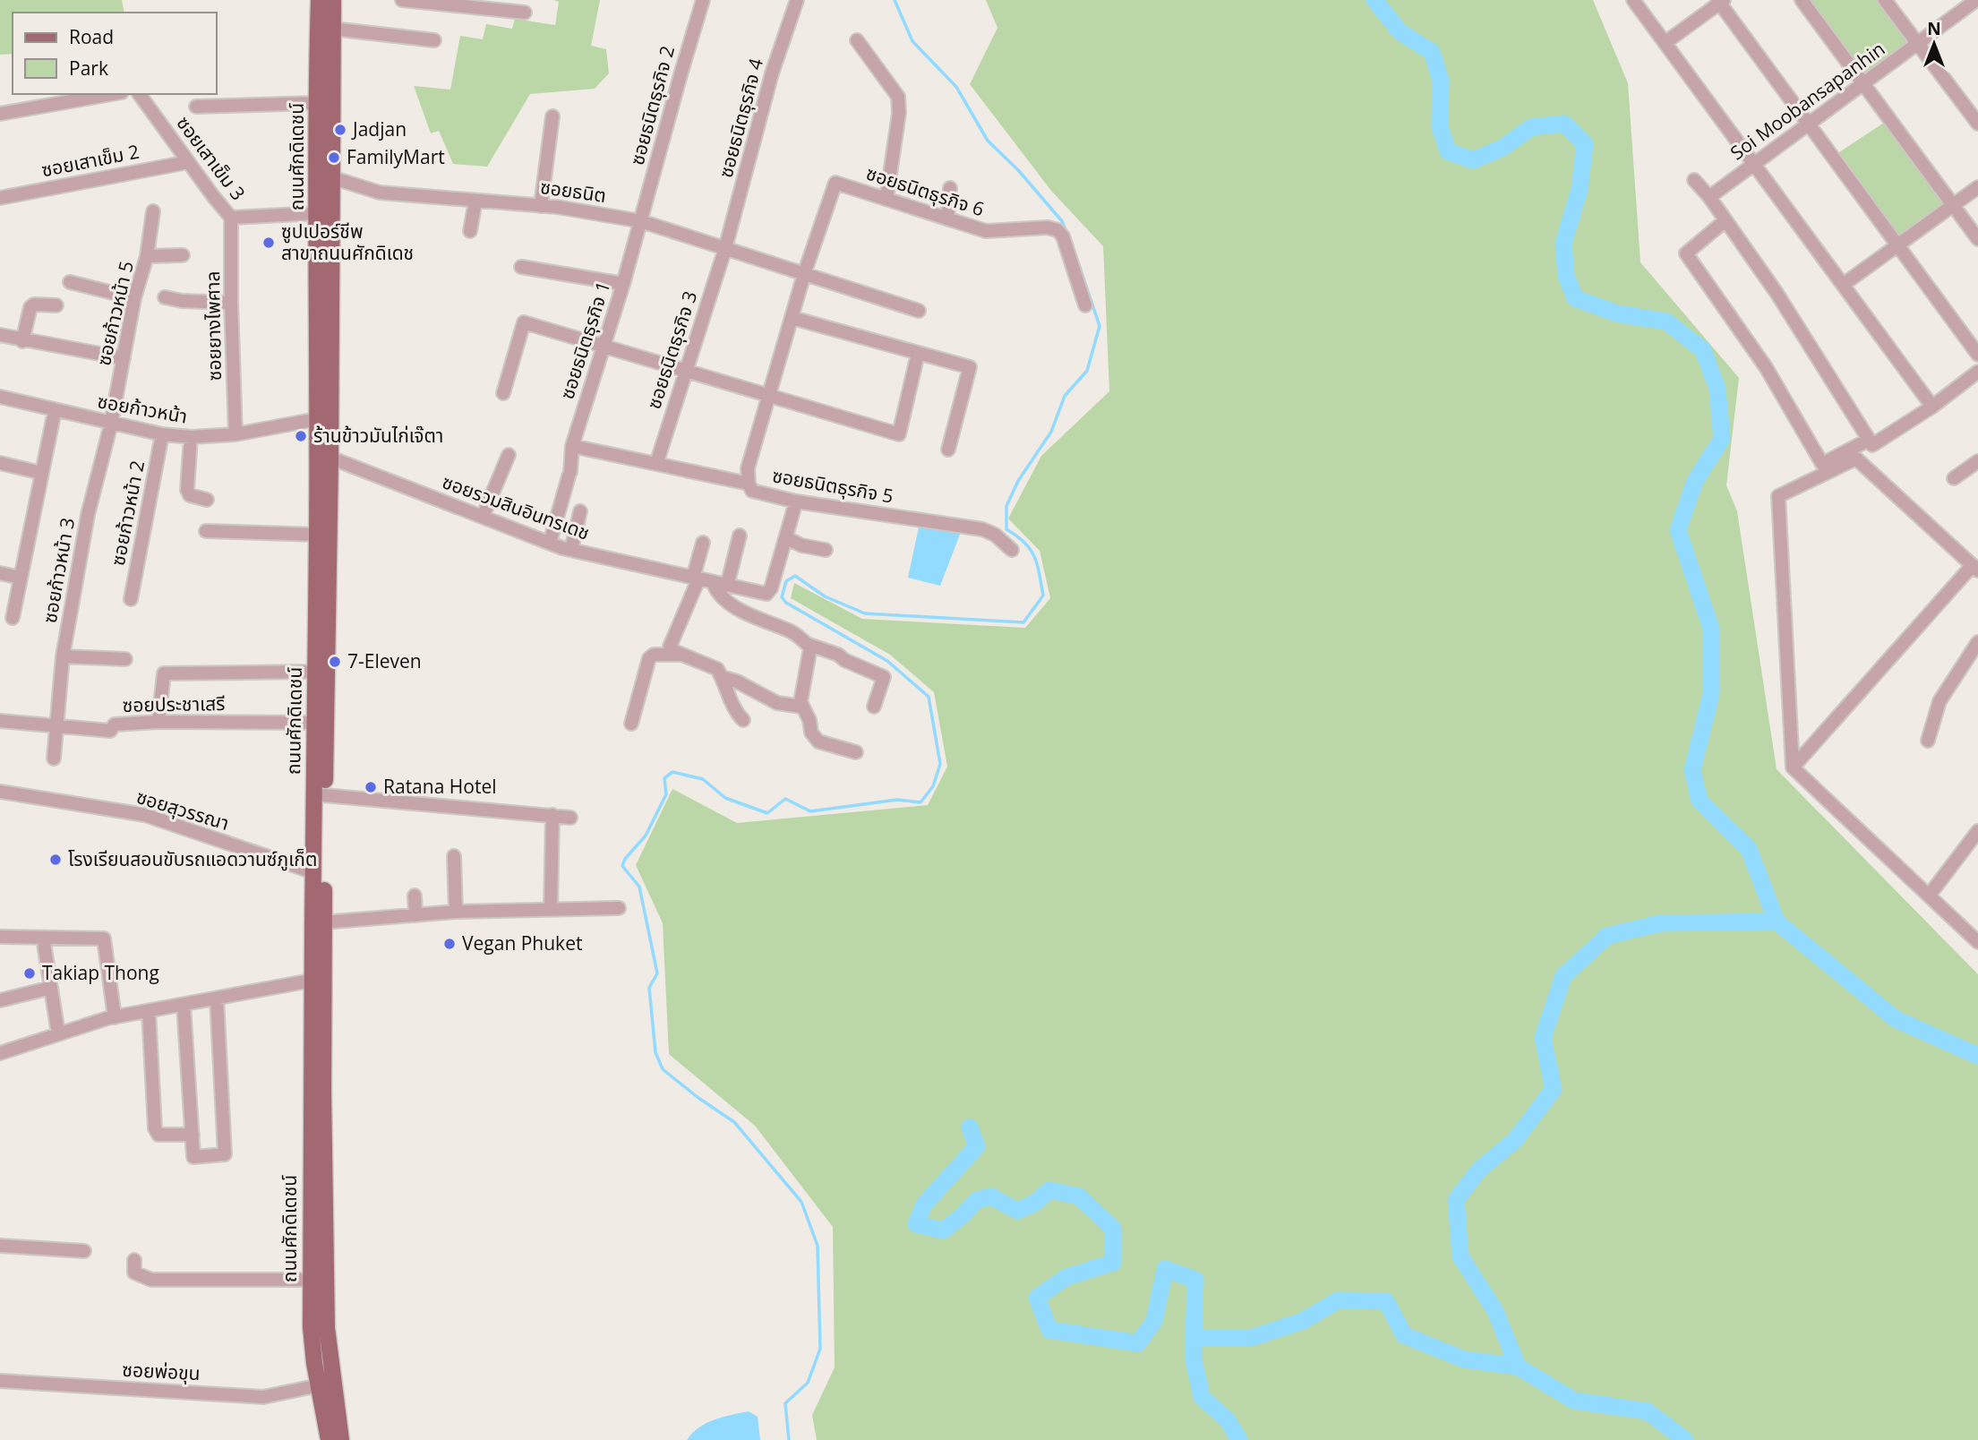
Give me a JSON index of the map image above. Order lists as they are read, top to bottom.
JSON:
{
  "streets": {
    "main road": ["ถนนศักดิเดชน์"],
    "street": [
      "Soi Moobansapanhin",
      "ซอยธนิตธุรกิจ 2",
      "ซอยธนิตธุรกิจ 4",
      "ซอยเสาเข็ม 3",
      "ซอยเสาเข็ม 2",
      "ซอยธนิต",
      "ซอยธนิตธุรกิจ 6",
      "ซอยก้าวหน้า 5",
      "ซอยยางไพศาล",
      "ซอยธนิตธุรกิจ 1",
      "ซอยธนิตธุรกิจ 3",
      "ซอยก้าวหน้า",
      "ซอยธนิตธุรกิจ 5",
      "ซอยรวมสินอินทรเดช",
      "ซอยก้าวหน้า 2",
      "ซอยก้าวหน้า 3",
      "ซอยประชาเสรี",
      "ซอยสุวรรณา",
      "ซอยพ่อขุน"
    ]
  },
  "crossings": [
    ["ซอยธนิตธุรกิจ 2", "ซอยธนิต"],
    ["ซอยธนิตธุรกิจ 2", "ซอยธนิตธุรกิจ 1"],
    ["ซอยธนิตธุรกิจ 4", "ซอยธนิต"],
    ["ซอยธนิตธุรกิจ 4", "ซอยธนิตธุรกิจ 3"],
    ["ถนนศักดิเดชน์", "ซอยธนิต"],
    ["ถนนศักดิเดชน์", "ซอยก้าวหน้า"],
    ["ถนนศักดิเดชน์", "ซอยรวมสินอินทรเดช"],
    ["ถนนศักดิเดชน์", "ซอยประชาเสรี"],
    ["ถนนศักดิเดชน์", "ซอยสุวรรณา"],
    ["ถนนศักดิเดชน์", "ซอยพ่อขุน"],
    ["ซอยเสาเข็ม 3", "ซอยเสาเข็ม 2"],
    ["ซอยเสาเข็ม 3", "ซอยยางไพศาล"],
    ["ซอยธนิต", "ซอยธนิตธุรกิจ 6"],
    ["ซอยธนิต", "ซอยธนิตธุรกิจ 1"],
    ["ซอยธนิต", "ซอยธนิตธุรกิจ 3"],
    ["ซอยธนิต", "ซอยธนิตธุรกิจ 5"],
    ["ซอยธนิตธุรกิจ 6", "ซอยธนิตธุรกิจ 5"],
    ["ซอยก้าวหน้า 5", "ซอยก้าวหน้า"],
    ["ซอยก้าวหน้า 5", "ซอยก้าวหน้า 3"],
    ["ซอยยางไพศาล", "ซอยก้าวหน้า"],
    ["ซอยธนิตธุรกิจ 1", "ซอยรวมสินอินทรเดช"],
    ["ซอยก้าวหน้า", "ซอยก้าวหน้า 2"],
    ["ซอยก้าวหน้า", "ซอยก้าวหน้า 3"],
    ["ซอยก้าวหน้า 3", "ซอยประชาเสรี"]
  ],
  "places": [
    "Jadjan",
    "FamilyMart",
    "ซูปเปอร์ชีพ สาขาถนนศักดิเดช",
    "ร้านข้าวมันไก่เจ๊ตา",
    "7-Eleven",
    "Ratana Hotel",
    "โรงเรียนสอนขับรถแอดวานซ์ภูเก็ต",
    "Vegan Phuket",
    "Takiap Thong"
  ],
  "legend": ["Road", "Park"],
  "north": "top"
}
